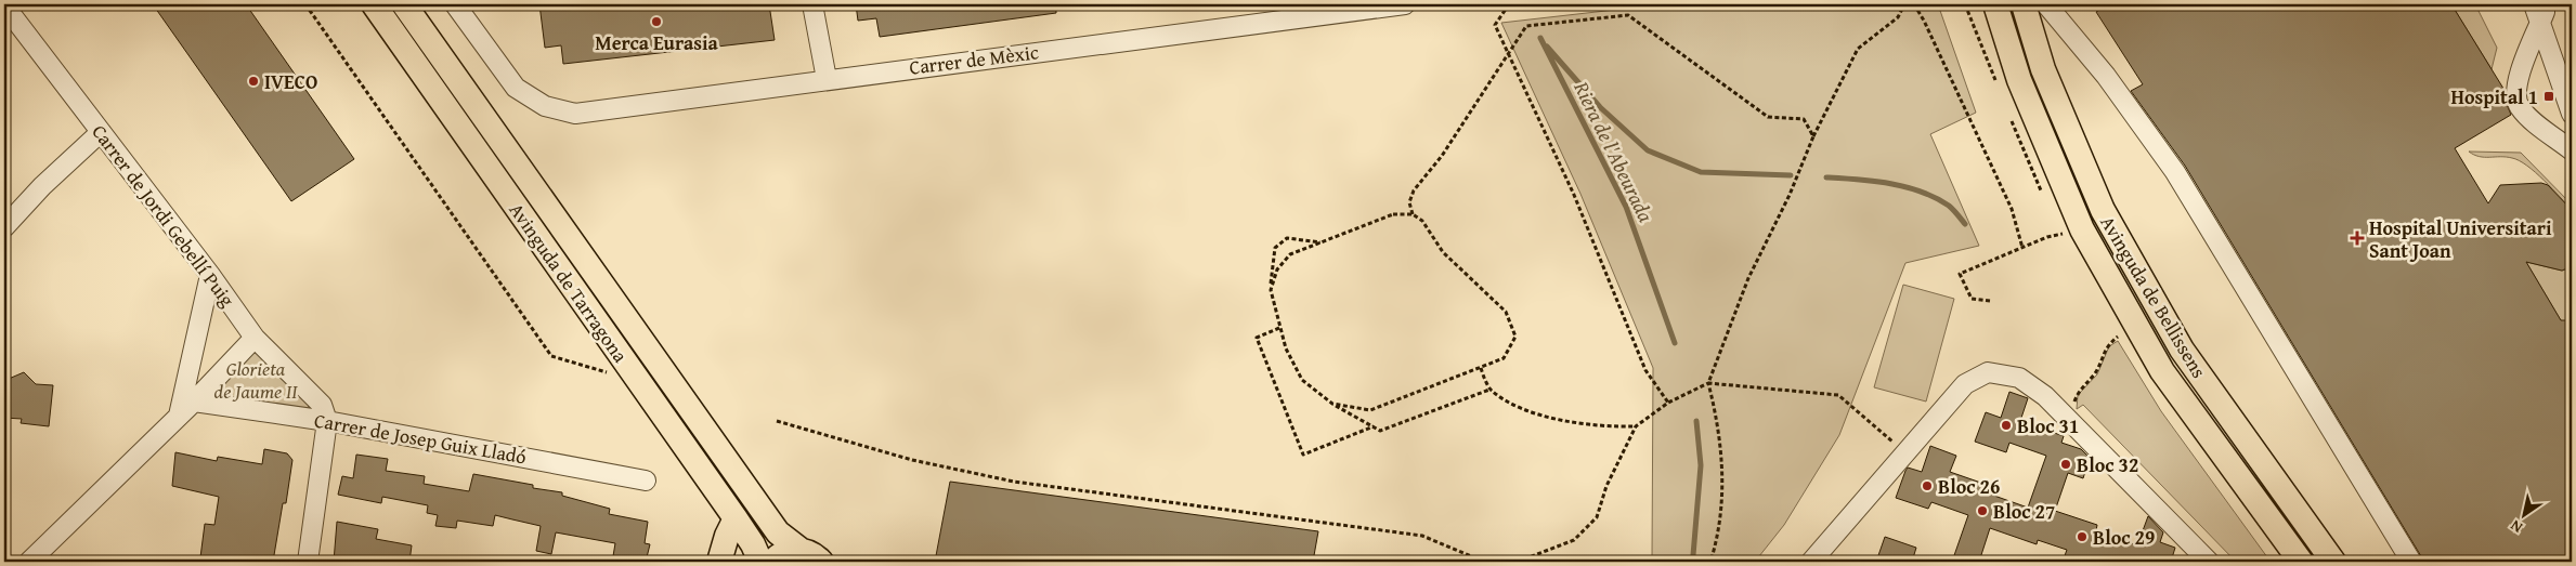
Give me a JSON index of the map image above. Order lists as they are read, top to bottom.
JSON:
{
  "streets": {
    "main road": ["Avinguda de Tarragona", "Avinguda de Bellissens"],
    "street": ["Carrer de Mèxic", "Carrer de Jordi Gebellí Puig", "Carrer de Josep Guix Lladó"]
  },
  "crossings": [
    ["Carrer de Jordi Gebellí Puig", "Carrer de Josep Guix Lladó"]
  ],
  "water": ["Riera de l'Abeurada"],
  "parks": ["Glorieta de Jaume II"],
  "places": {
    "other": [
      "Merca Eurasia",
      "IVECO",
      "Bloc 31",
      "Bloc 32",
      "Bloc 26",
      "Bloc 27",
      "Bloc 29"
    ],
    "transit": ["Hospital 1"],
    "health": ["Hospital Universitari Sant Joan"]
  },
  "north": "bottom left"
}
